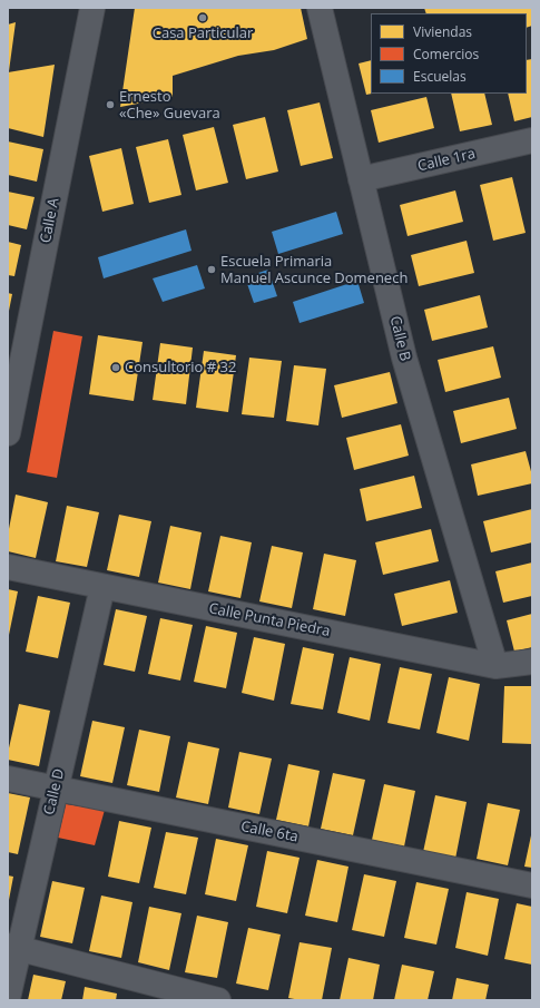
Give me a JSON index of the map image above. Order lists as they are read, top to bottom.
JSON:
{
  "streets": {
    "street": [
      "Calle 1ra",
      "Calle A",
      "Calle B",
      "Calle Punta Piedra",
      "Calle D",
      "Calle 6ta"
    ]
  },
  "crossings": [
    ["Calle 1ra", "Calle B"],
    ["Calle B", "Calle Punta Piedra"],
    ["Calle Punta Piedra", "Calle D"],
    ["Calle D", "Calle 6ta"]
  ],
  "places": [
    "Casa Particular",
    "Ernesto «Che» Guevara",
    "Escuela Primaria Manuel Ascunce Domenech",
    "Consultorio # 32"
  ],
  "legend": ["Viviendas", "Comercios", "Escuelas"]
}
